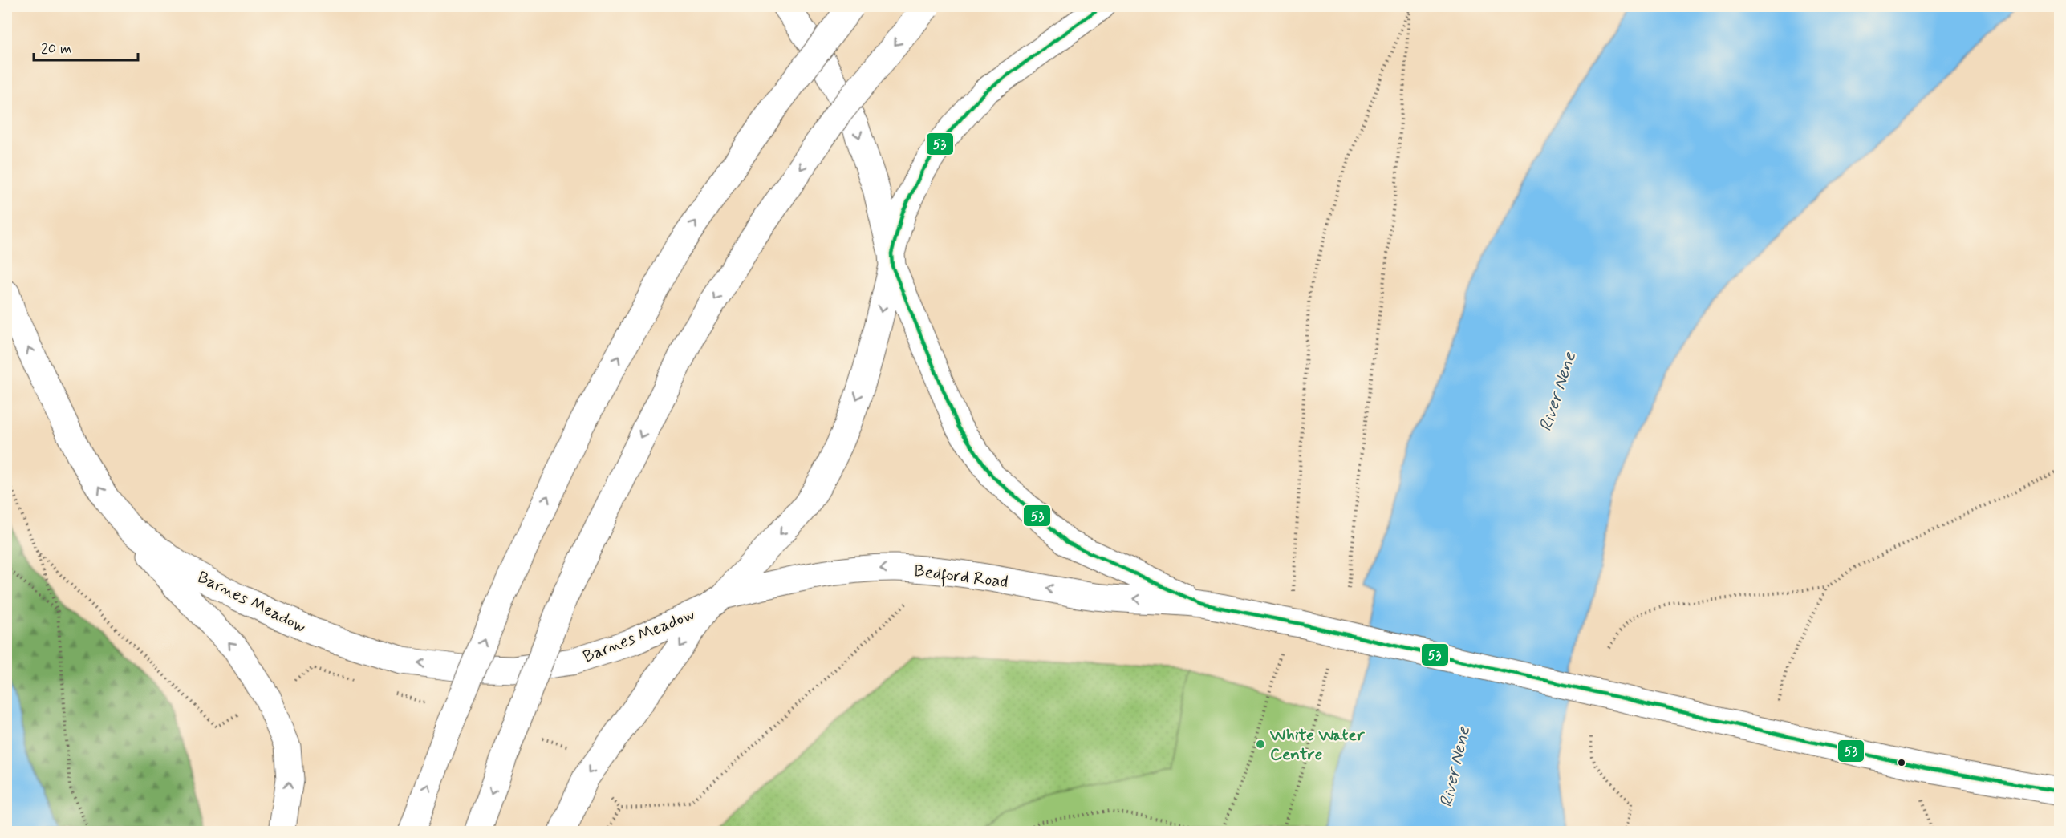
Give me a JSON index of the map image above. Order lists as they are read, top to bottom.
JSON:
{
  "streets": {
    "highway": ["Bedford Road", "Barnes Meadow"]
  },
  "crossings": [
    ["Bedford Road", "Barnes Meadow"]
  ],
  "water": ["River Nene"],
  "places": ["White Water Centre"],
  "lines": ["transit line 53"],
  "scale_bar": "20 m"
}
